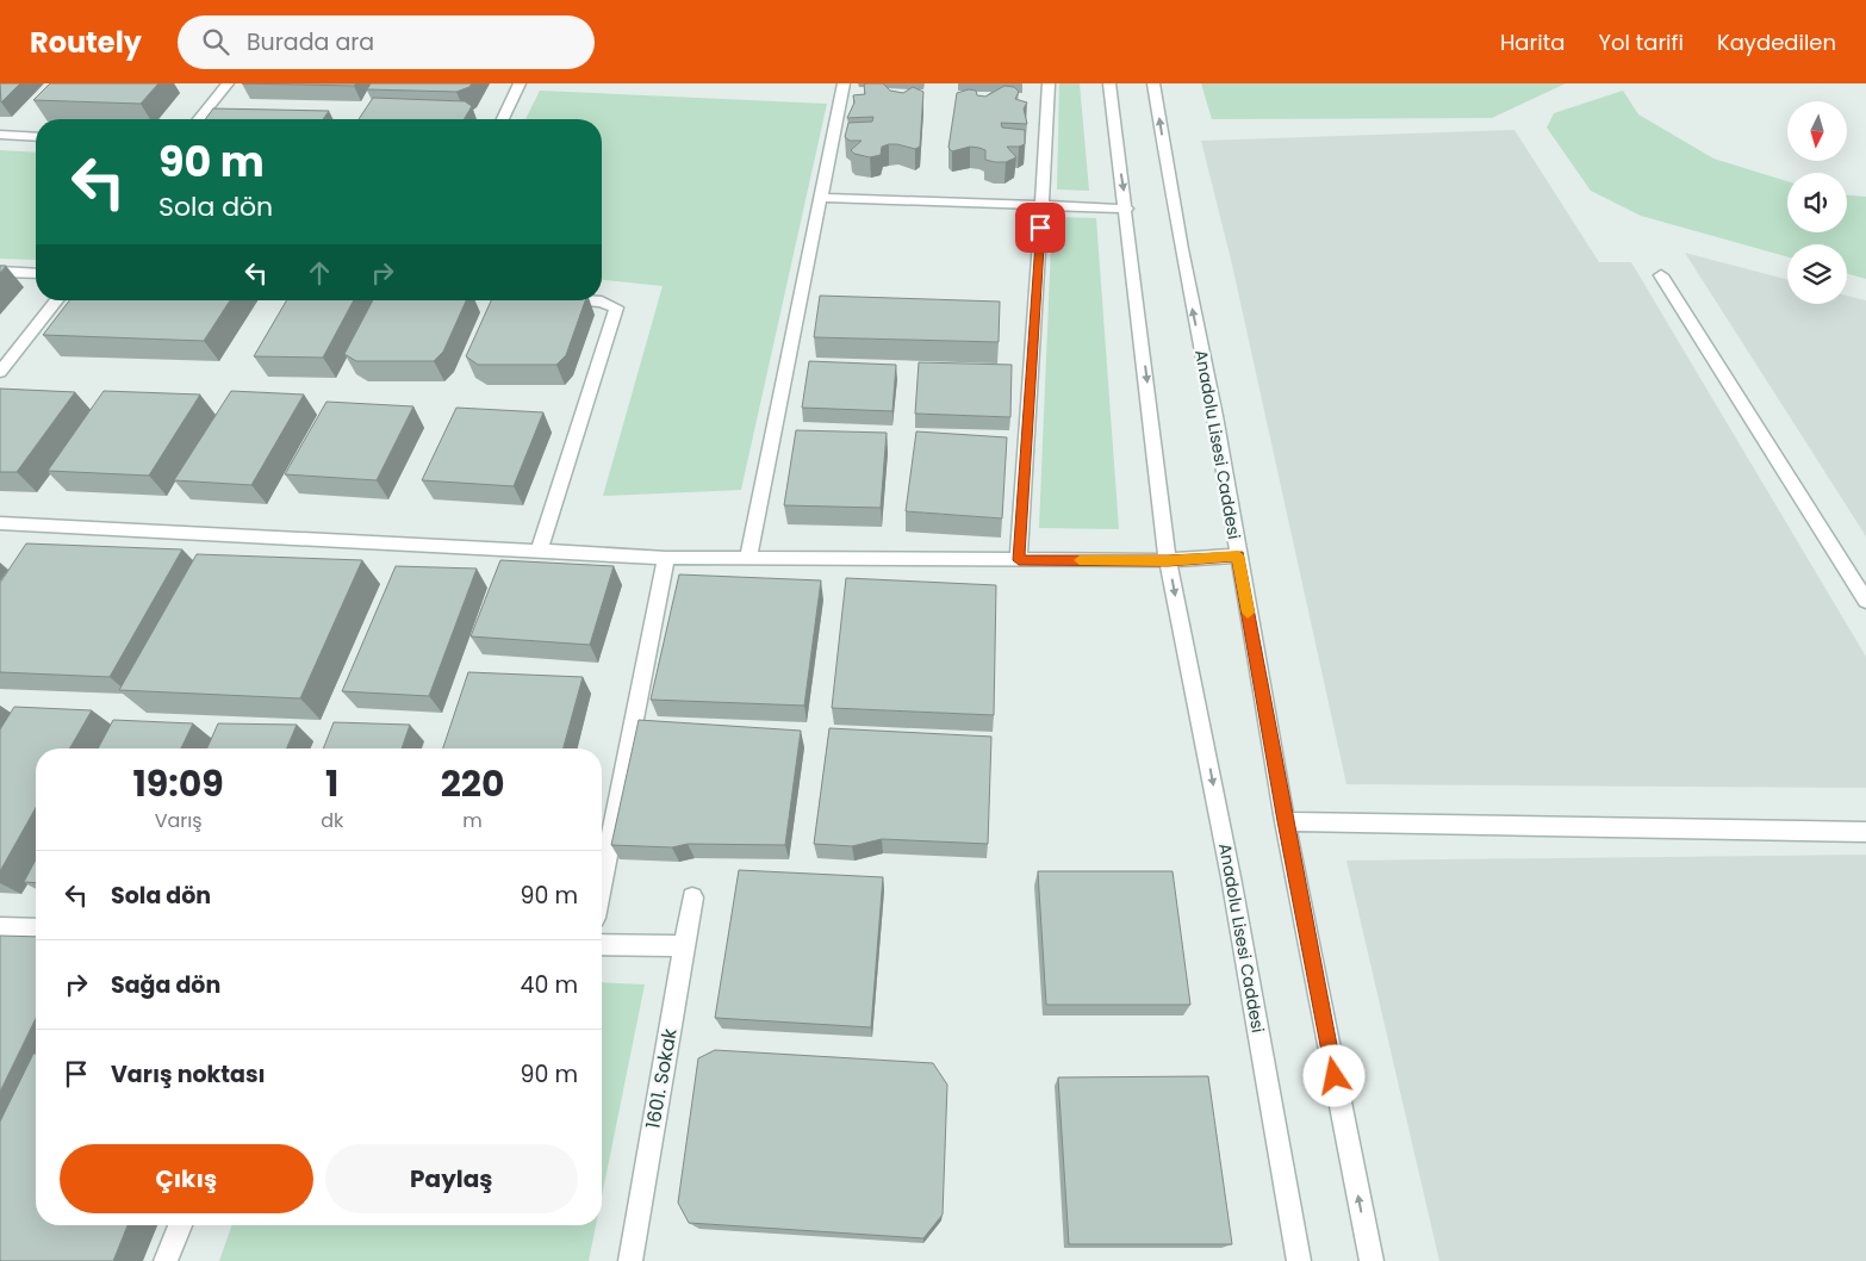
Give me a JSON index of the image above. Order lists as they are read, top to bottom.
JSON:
{
  "streets": {
    "street": ["Anadolu Lisesi Caddesi", "1601. Sokak"]
  },
  "north": "bottom",
  "page": {
    "header": "Routely",
    "search": "Burada ara",
    "nav": ["Harita", "Yol tarifi", "Kaydedilen"],
    "turn": ["90 m", "Sola dön"],
    "eta": [
      "19:09",
      "Varış",
      "1",
      "dk",
      "220",
      "m"
    ],
    "list": [
      {
        "name": "Sola dön",
        "value": "90 m"
      },
      {
        "name": "Sağa dön",
        "value": "40 m"
      },
      {
        "name": "Varış noktası",
        "value": "90 m"
      }
    ],
    "buttons": ["Çıkış", "Paylaş"]
  }
}
